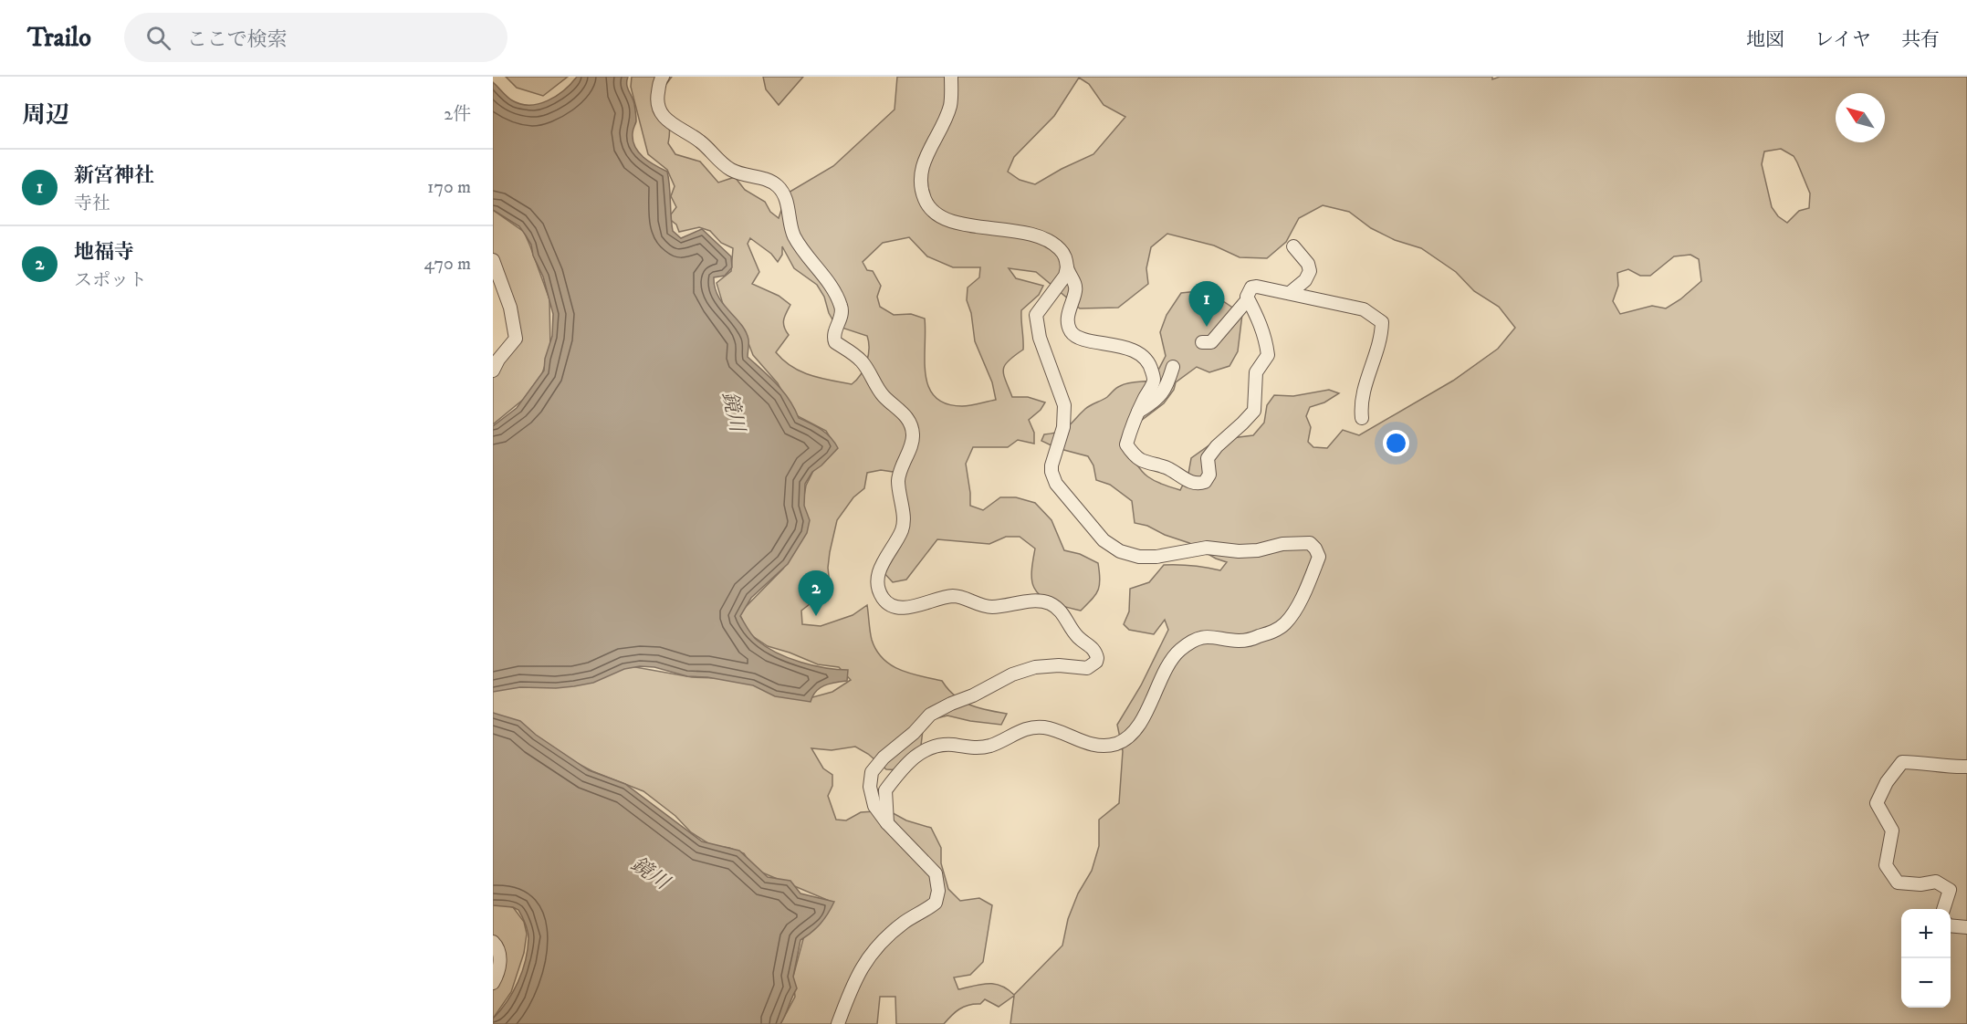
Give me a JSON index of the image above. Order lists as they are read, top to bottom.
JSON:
{
  "water": ["鏡川"],
  "north": "top left",
  "page": {
    "header": "Trailo",
    "search": "ここで検索",
    "nav": ["地図", "レイヤ", "共有"],
    "heading": ["周辺", "2件"],
    "list": [
      {
        "mark": "1",
        "name": "新宮神社",
        "note": "寺社",
        "value": "170 m"
      },
      {
        "mark": "2",
        "name": "地福寺",
        "note": "スポット",
        "value": "470 m"
      }
    ],
    "pins": ["1", "2"],
    "map_buttons": ["+", "−"]
  }
}
